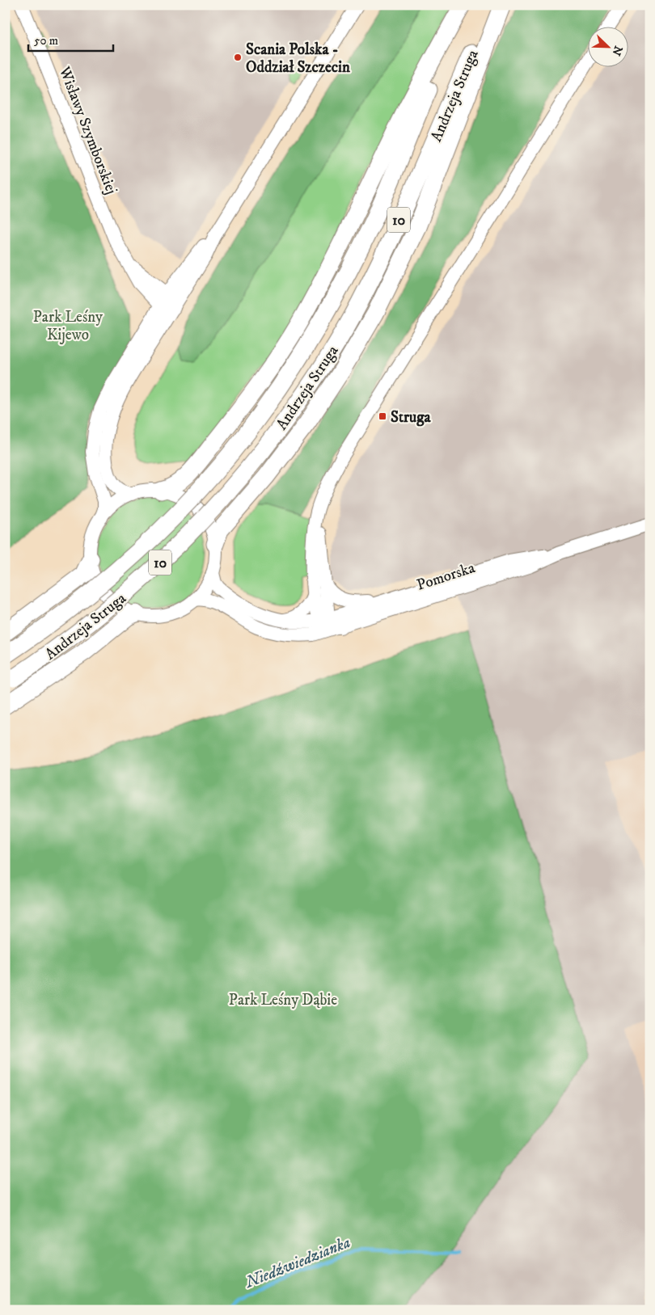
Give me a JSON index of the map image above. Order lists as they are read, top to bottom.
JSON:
{
  "streets": {
    "main road": ["Andrzeja Struga", "10"],
    "street": ["Wisławy Szymborskiej", "Pomorska"]
  },
  "water": ["Niedźwiedzianka"],
  "parks": ["Park Leśny Kijewo", "Park Leśny Dąbie"],
  "places": {
    "other": ["Scania Polska - Oddział Szczecin"],
    "transit": ["Struga"]
  },
  "scale_bar": "50 m",
  "north": "bottom right"
}
